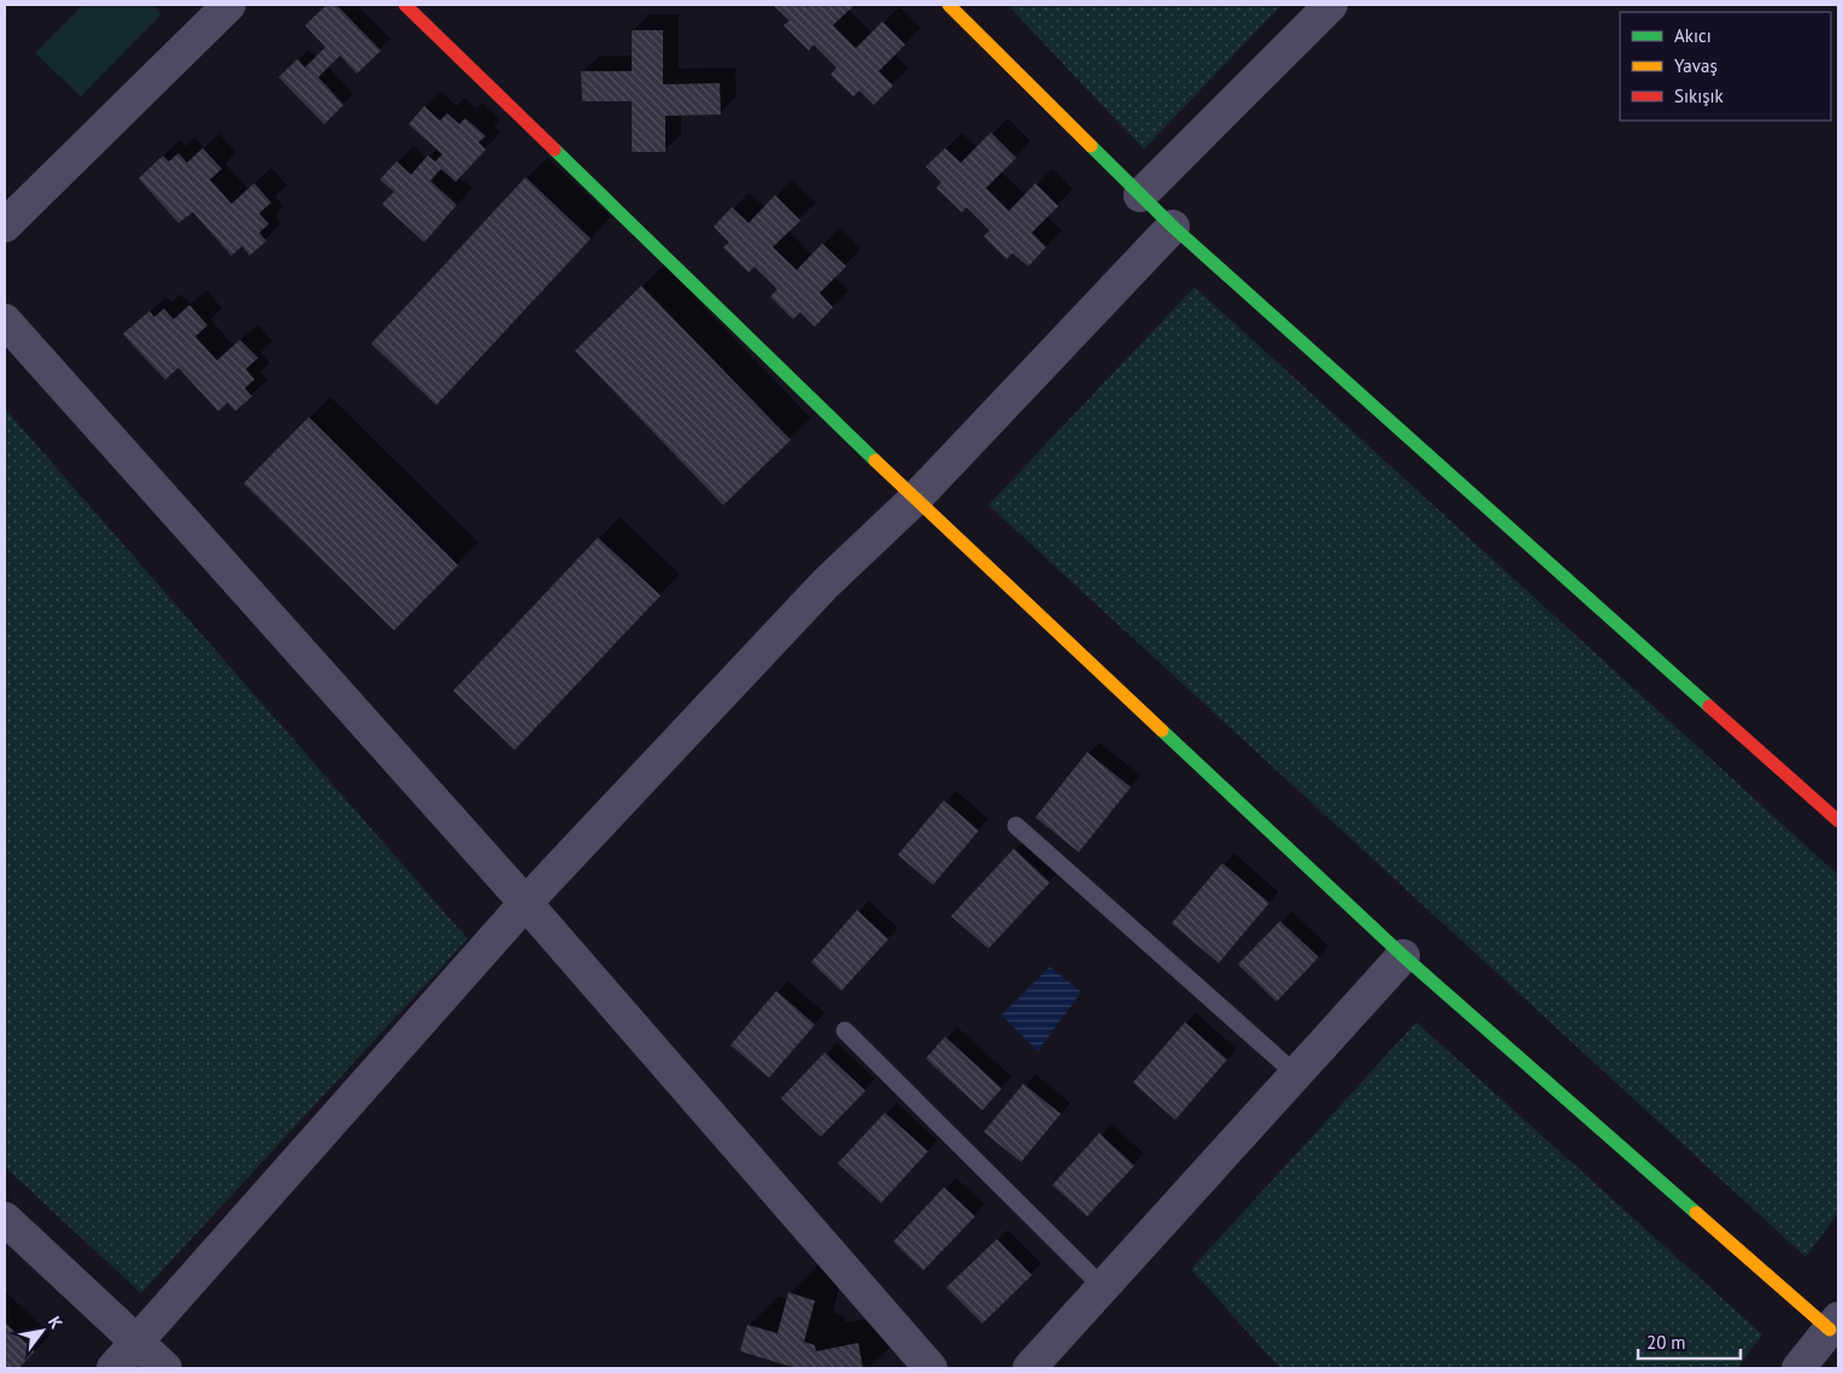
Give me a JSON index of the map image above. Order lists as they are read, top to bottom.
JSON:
{
  "legend": ["Akıcı", "Yavaş", "Sıkışık"],
  "scale_bar": "20 m",
  "north": "top right"
}
